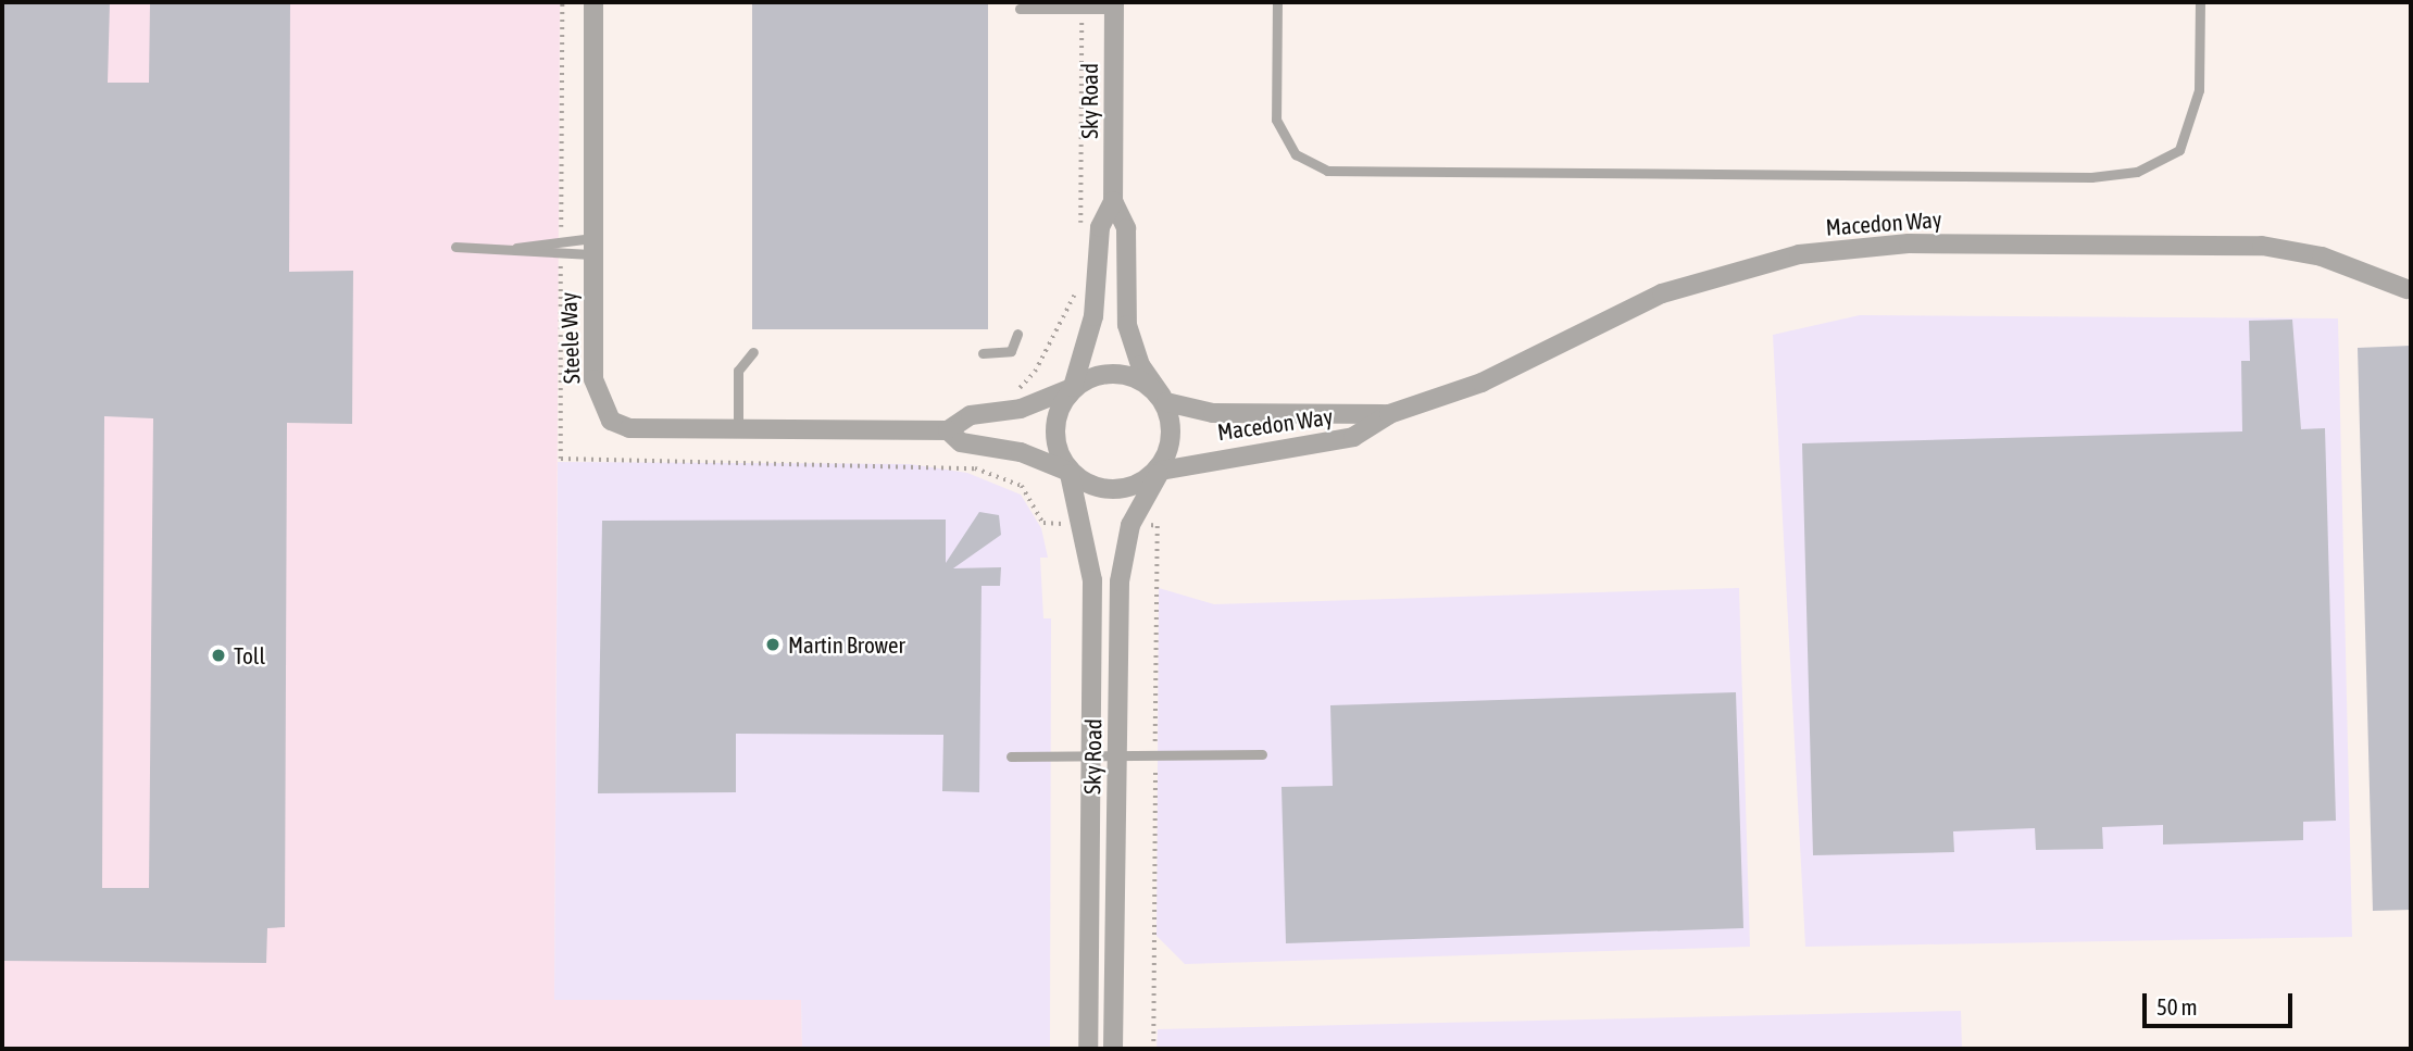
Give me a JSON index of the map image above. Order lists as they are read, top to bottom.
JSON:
{
  "streets": {
    "street": ["Sky Road", "Macedon Way", "Steele Way"]
  },
  "crossings": [
    ["Sky Road", "Macedon Way"],
    ["Sky Road", "Steele Way"],
    ["Macedon Way", "Steele Way"]
  ],
  "places": ["Martin Brower", "Toll"],
  "scale_bar": "50 m"
}
